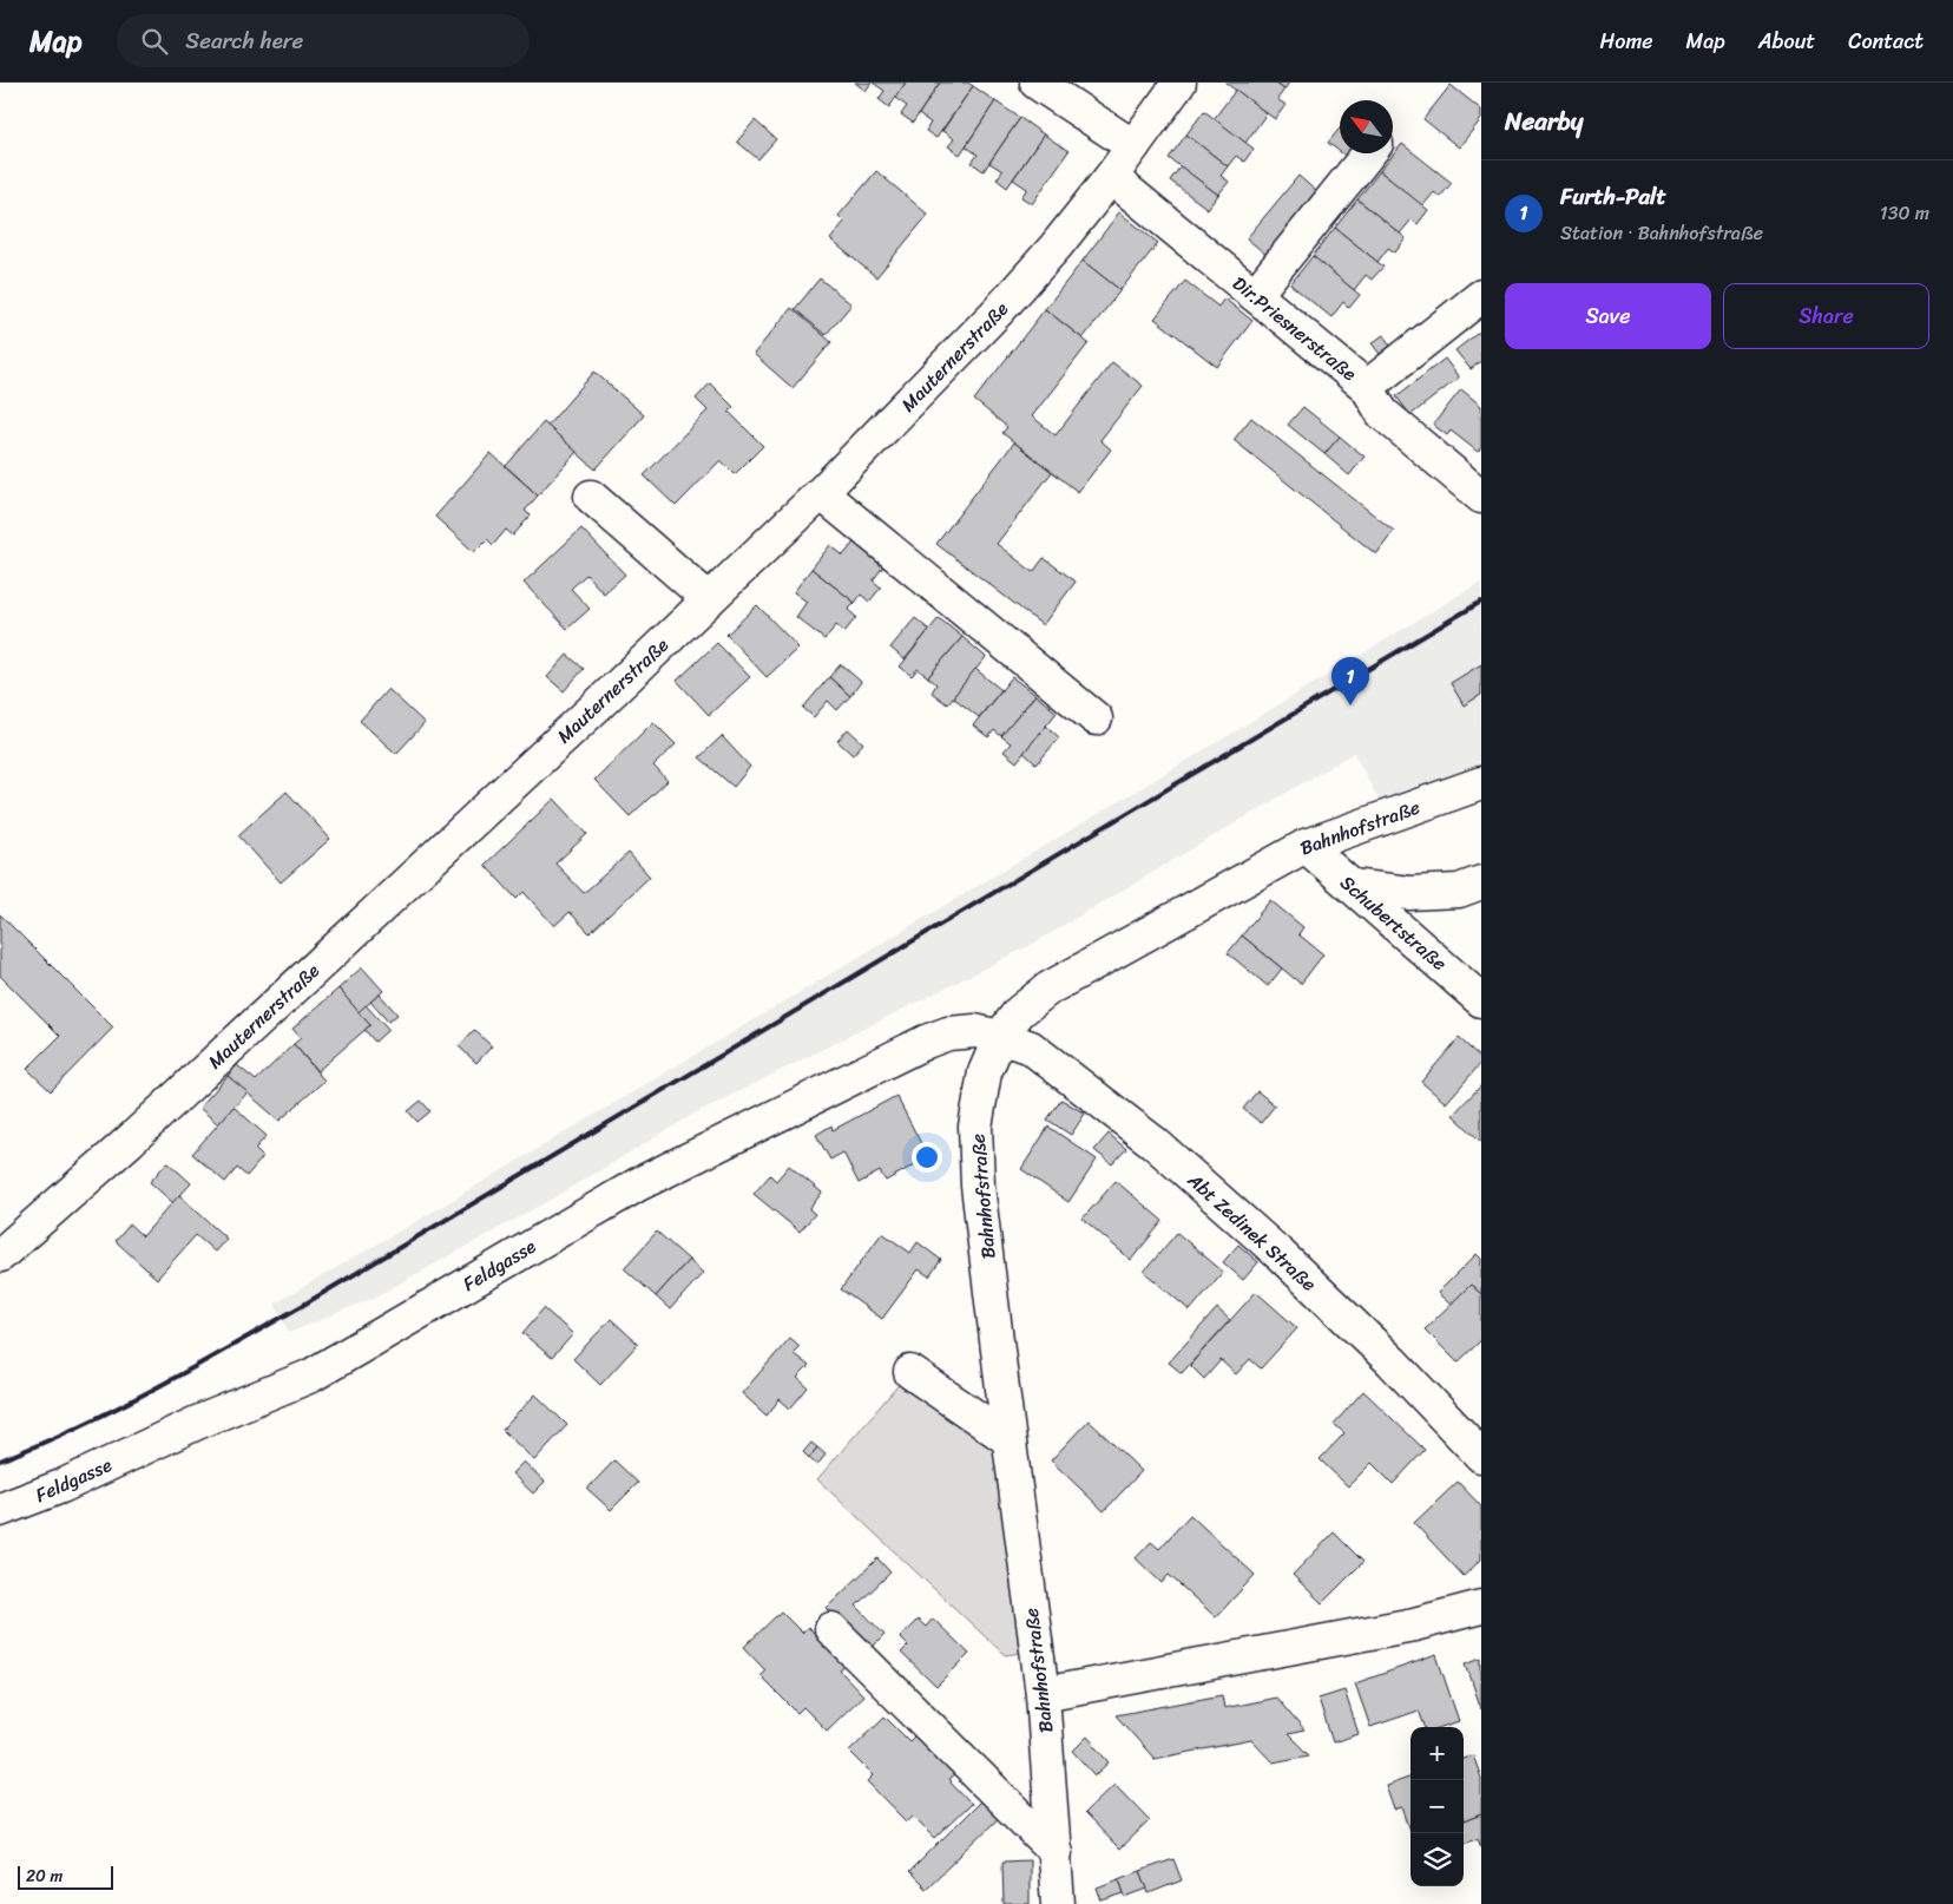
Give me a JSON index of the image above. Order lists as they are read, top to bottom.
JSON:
{
  "streets": {
    "street": [
      "Dir.Priesnerstraße",
      "Mauternerstraße",
      "Bahnhofstraße",
      "Schubertstraße",
      "Abt Zedinek Straße",
      "Feldgasse"
    ]
  },
  "crossings": [
    ["Dir.Priesnerstraße", "Mauternerstraße"],
    ["Bahnhofstraße", "Schubertstraße"],
    ["Bahnhofstraße", "Abt Zedinek Straße"],
    ["Bahnhofstraße", "Feldgasse"],
    ["Abt Zedinek Straße", "Feldgasse"]
  ],
  "scale_bar": "20 m",
  "north": "top left",
  "page": {
    "header": "Map",
    "search": "Search here",
    "nav": [
      "Home",
      "Map",
      "About",
      "Contact"
    ],
    "heading": "Nearby",
    "list": [
      {
        "mark": "1",
        "name": "Furth-Palt",
        "note": "Station · Bahnhofstraße",
        "value": "130 m"
      }
    ],
    "buttons": ["Save", "Share"],
    "pins": "1",
    "map_buttons": ["+", "−"],
    "scale": "20 m"
  }
}
